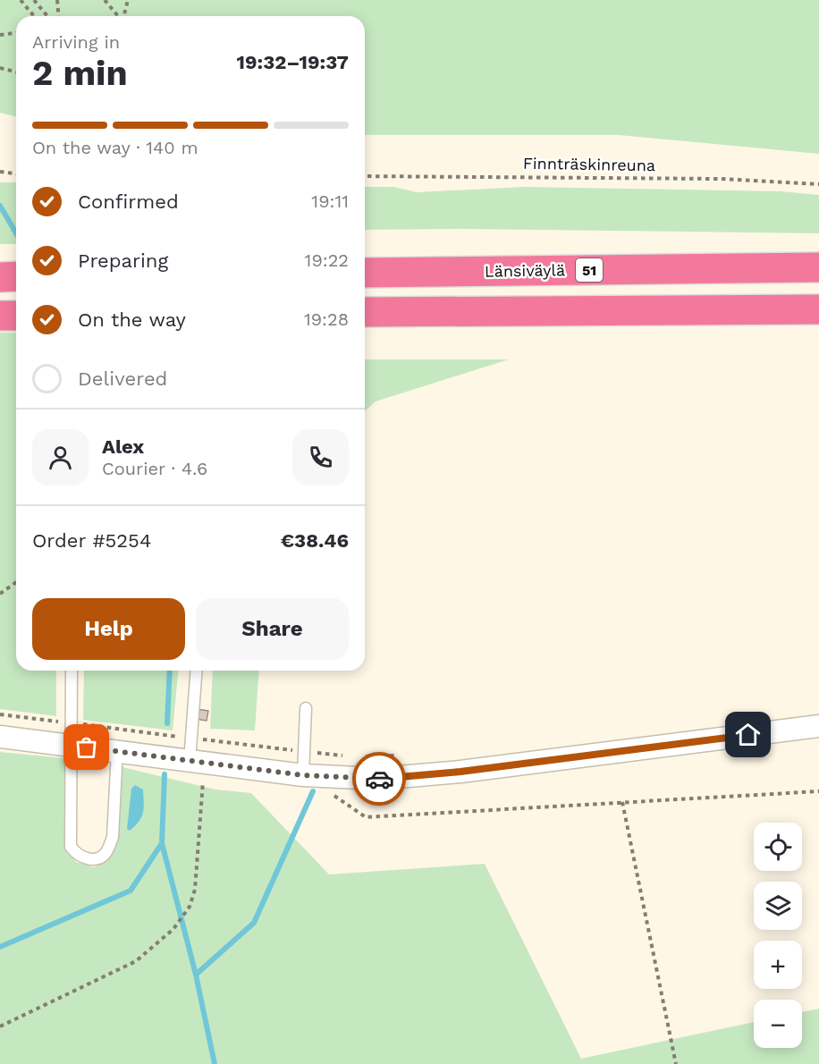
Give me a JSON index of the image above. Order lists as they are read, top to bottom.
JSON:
{
  "streets": {
    "highway": ["51", "Länsiväylä"],
    "path": ["Finnträskinreuna"]
  },
  "page": {
    "heading": ["2 min", "Arriving in", "19:32–19:37"],
    "panel": [
      "Alex",
      "Courier · 4.6",
      "Order #5254",
      "€38.46"
    ],
    "bar": "On the way · 140 m",
    "list": [
      ["Confirmed", "19:11"],
      ["Preparing", "19:22"],
      ["On the way", "19:28"],
      "Delivered"
    ],
    "buttons": ["Help", "Share"],
    "map_buttons": ["+", "−"]
  }
}
